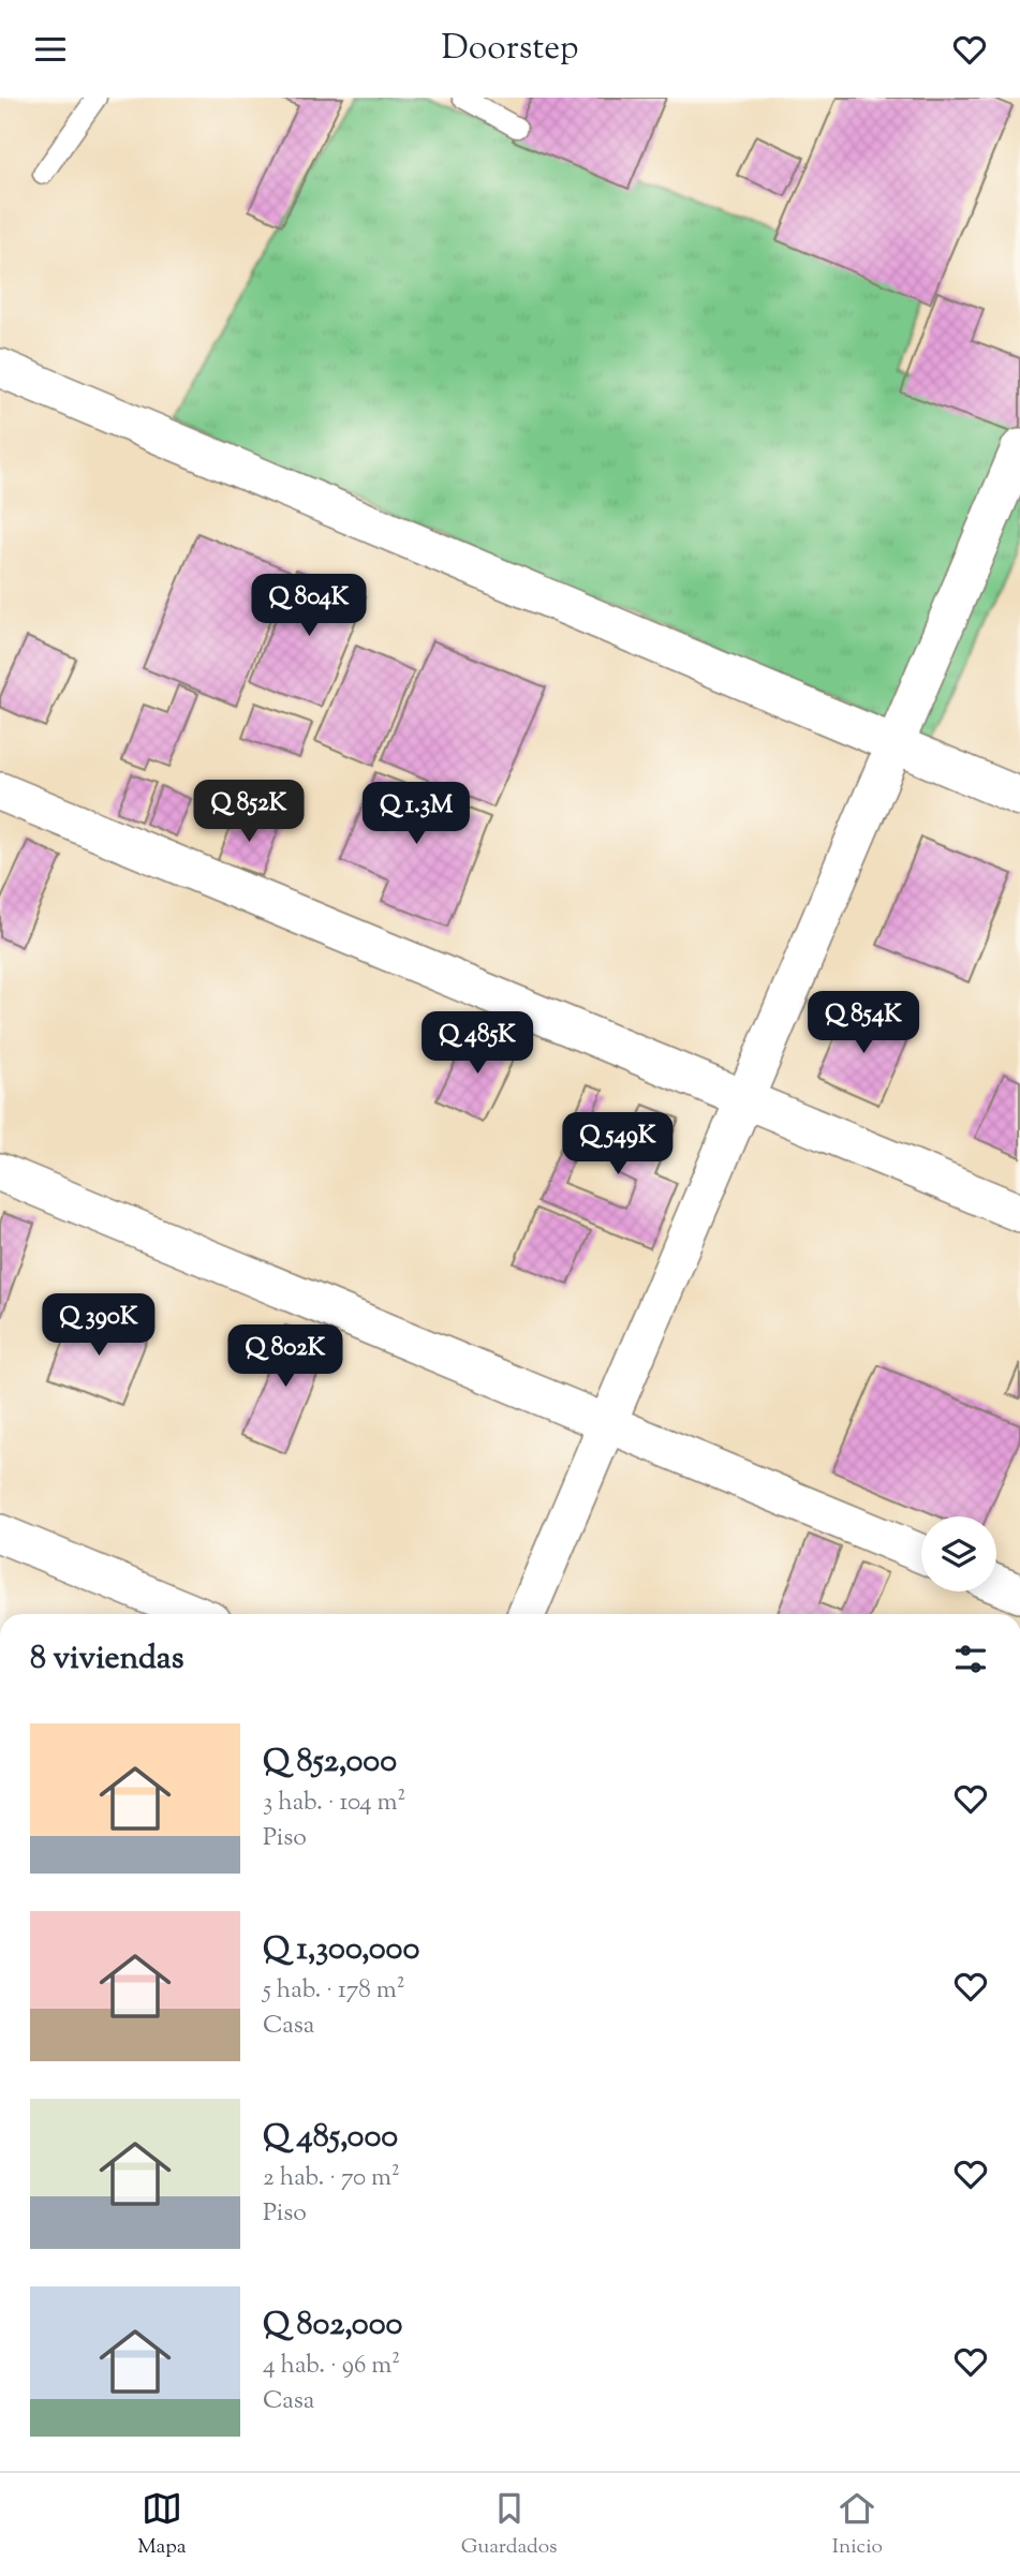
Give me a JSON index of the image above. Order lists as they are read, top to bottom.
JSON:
{
  "page": {
    "header": "Doorstep",
    "price": [
      "Q 804K",
      "Q 852K",
      "Q 1.3M",
      "Q 854K",
      "Q 485K",
      "Q 549K",
      "Q 390K",
      "Q 802K"
    ],
    "heading": "8 viviendas",
    "list": [
      {
        "name": "Q 852,000",
        "note": "3 hab. · 104 m² · Piso"
      },
      {
        "name": "Q 1,300,000",
        "note": "5 hab. · 178 m² · Casa"
      },
      {
        "name": "Q 485,000",
        "note": "2 hab. · 70 m² · Piso"
      },
      {
        "name": "Q 802,000",
        "note": "4 hab. · 96 m² · Casa"
      }
    ],
    "tabs": ["Mapa", "Guardados", "Inicio"]
  }
}
